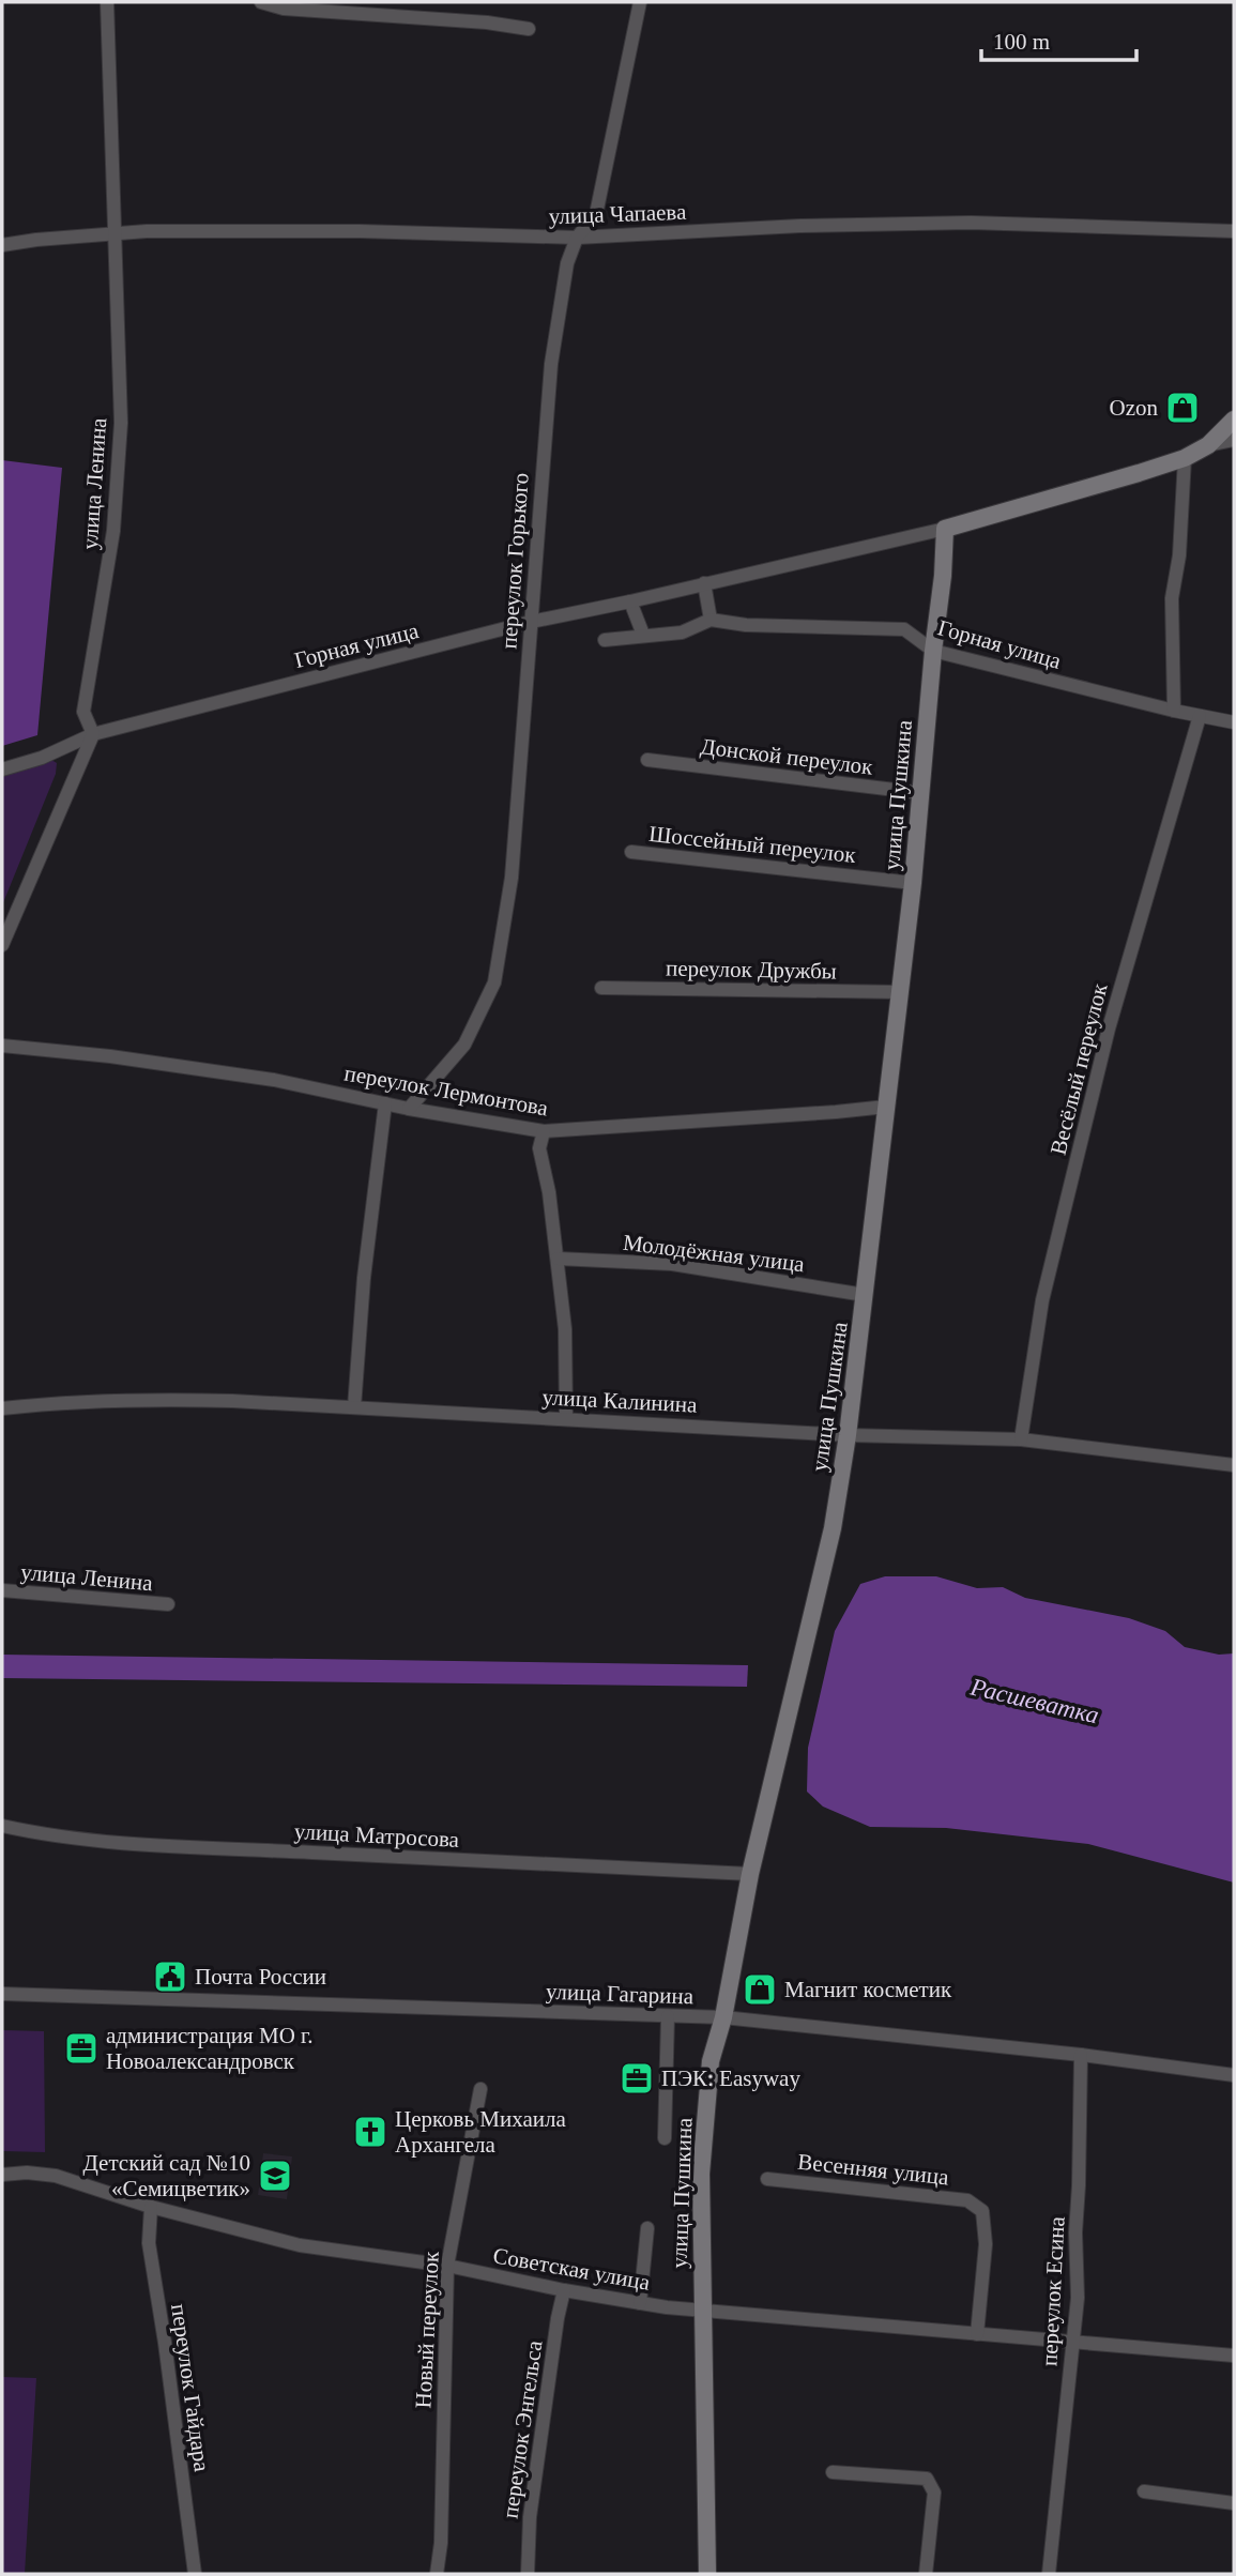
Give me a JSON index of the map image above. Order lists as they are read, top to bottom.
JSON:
{
  "streets": {
    "main road": ["улица Пушкина"],
    "street": [
      "улица Чапаева",
      "улица Ленина",
      "переулок Горького",
      "Горная улица",
      "Донской переулок",
      "Шоссейный переулок",
      "переулок Дружбы",
      "Весёлый переулок",
      "переулок Лермонтова",
      "Молодёжная улица",
      "улица Калинина",
      "улица Матросова",
      "улица Гагарина",
      "Весенняя улица",
      "Советская улица",
      "переулок Есина",
      "Новый переулок",
      "переулок Гайдара",
      "переулок Энгельса"
    ]
  },
  "crossings": [
    ["улица Чапаева", "улица Ленина"],
    ["улица Чапаева", "переулок Горького"],
    ["улица Ленина", "Горная улица"],
    ["переулок Горького", "Горная улица"],
    ["переулок Горького", "переулок Лермонтова"],
    ["Горная улица", "улица Пушкина"],
    ["Горная улица", "Весёлый переулок"],
    ["Донской переулок", "улица Пушкина"],
    ["улица Пушкина", "Шоссейный переулок"],
    ["улица Пушкина", "переулок Дружбы"],
    ["улица Пушкина", "переулок Лермонтова"],
    ["улица Пушкина", "Молодёжная улица"],
    ["улица Пушкина", "улица Калинина"],
    ["улица Пушкина", "улица Матросова"],
    ["улица Пушкина", "улица Гагарина"],
    ["улица Пушкина", "Советская улица"],
    ["Весёлый переулок", "улица Калинина"],
    ["улица Гагарина", "переулок Есина"],
    ["Весенняя улица", "Советская улица"],
    ["Советская улица", "переулок Есина"],
    ["Советская улица", "Новый переулок"],
    ["Советская улица", "переулок Гайдара"],
    ["Советская улица", "переулок Энгельса"]
  ],
  "water": ["Расшеватка"],
  "places": {
    "shop": ["Ozon", "Магнит косметик"],
    "public building": ["Почта России"],
    "office": ["администрация МО г. Новоалександровск", "ПЭК: Easyway"],
    "church": ["Церковь Михаила Архангела"],
    "school or university": ["Детский сад №10 «Семицветик»"]
  },
  "scale_bar": "100 m"
}
